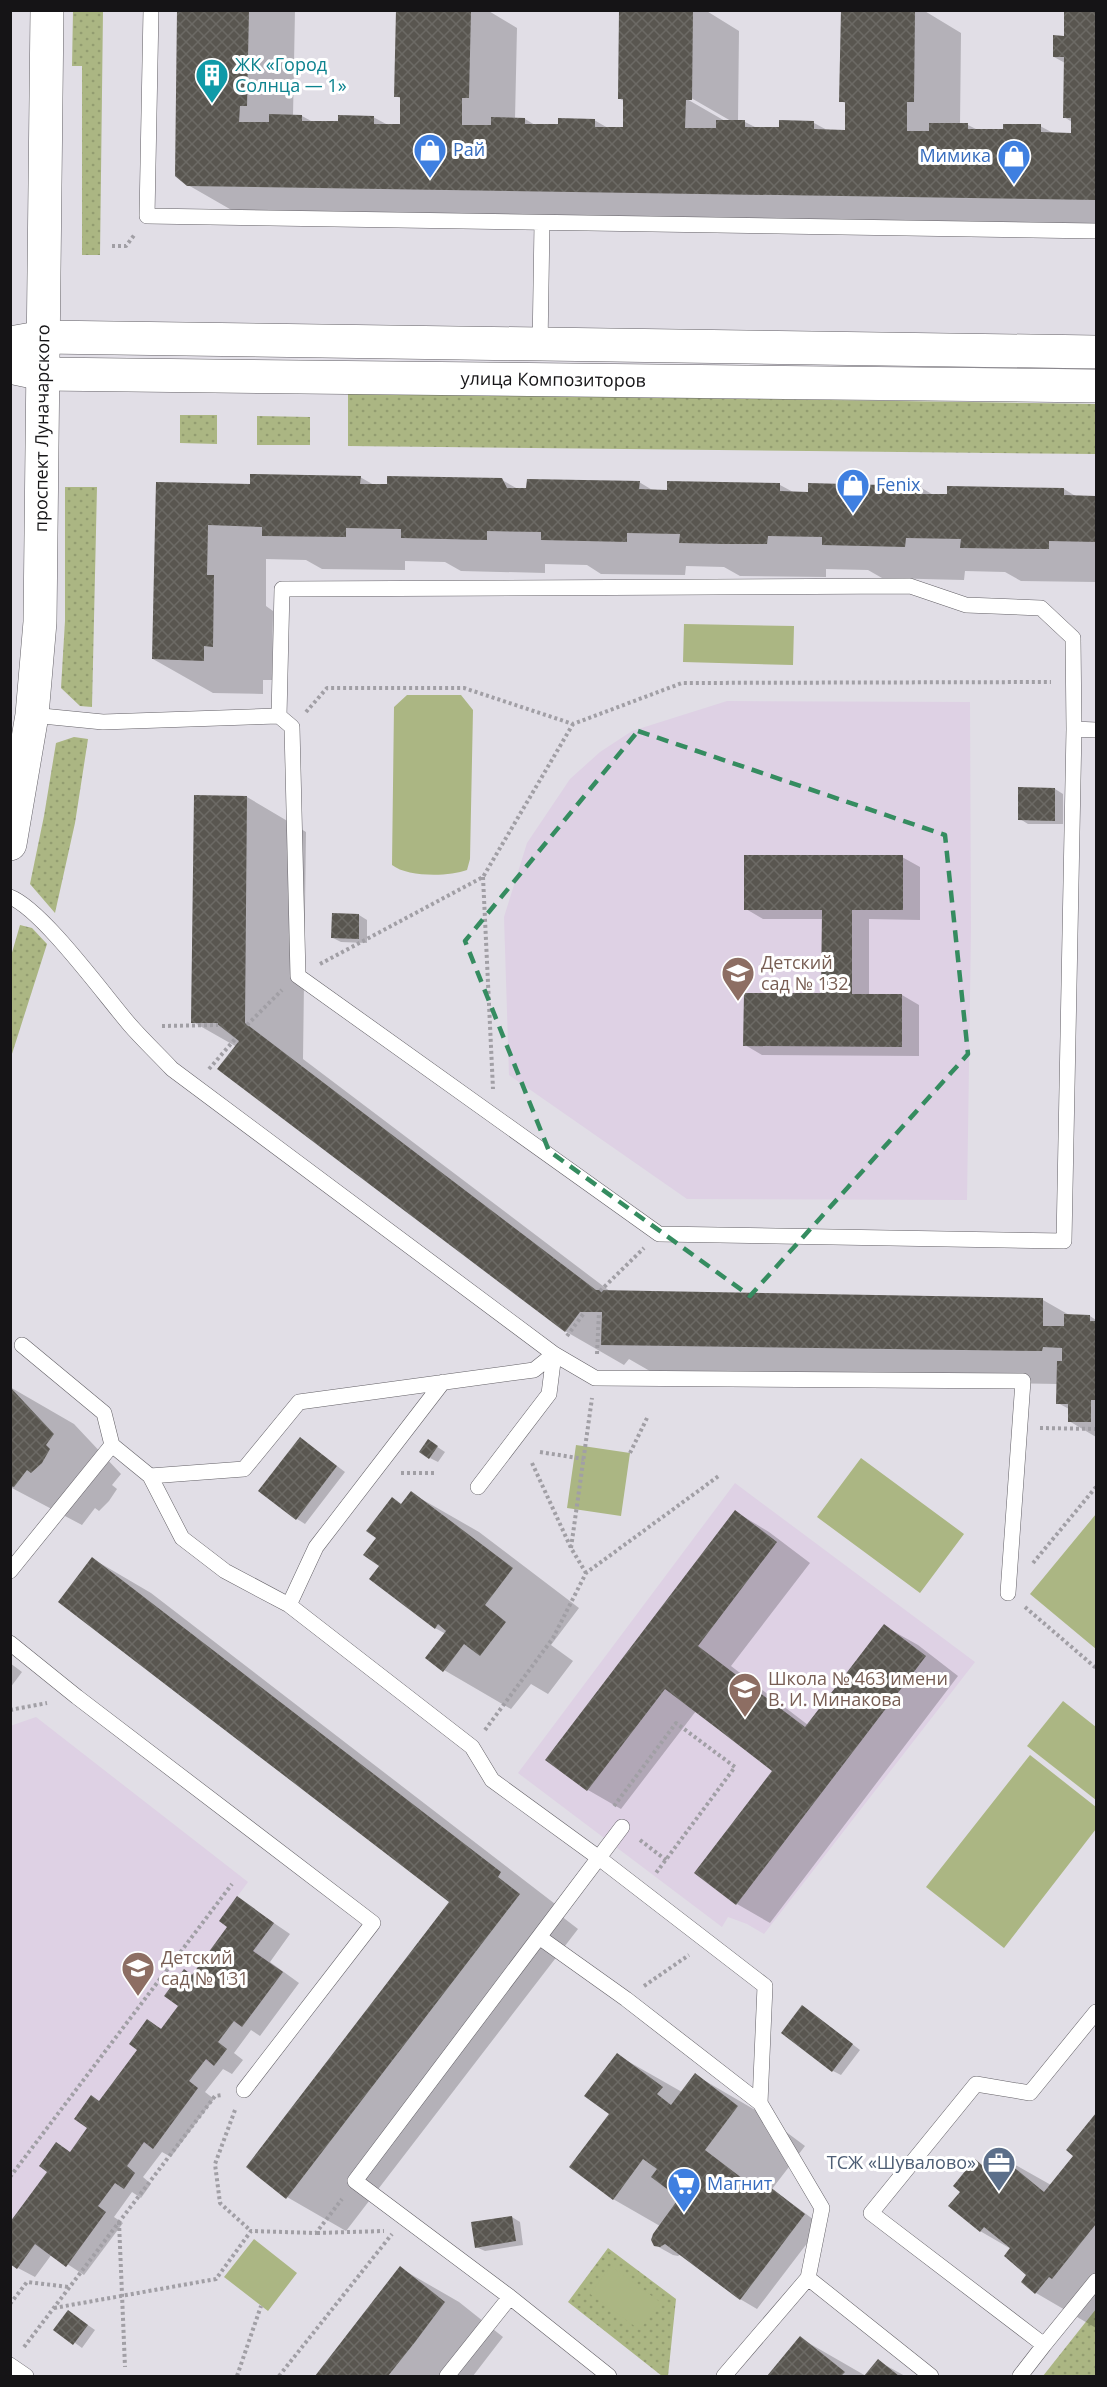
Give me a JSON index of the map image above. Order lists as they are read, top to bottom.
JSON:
{
  "streets": {
    "street": ["улица Композиторов", "проспект Луначарского"]
  },
  "crossings": [
    ["улица Композиторов", "проспект Луначарского"]
  ],
  "places": {
    "building": ["ЖК «Город Солнца — 1»"],
    "shop": ["Рай", "Мимика", "Fenix"],
    "school or university": ["Детский сад № 132", "Школа № 463 имени В. И. Минакова", "Детский сад № 131"],
    "office": ["ТСЖ «Шувалово»"],
    "supermarket": ["Магнит"]
  }
}
